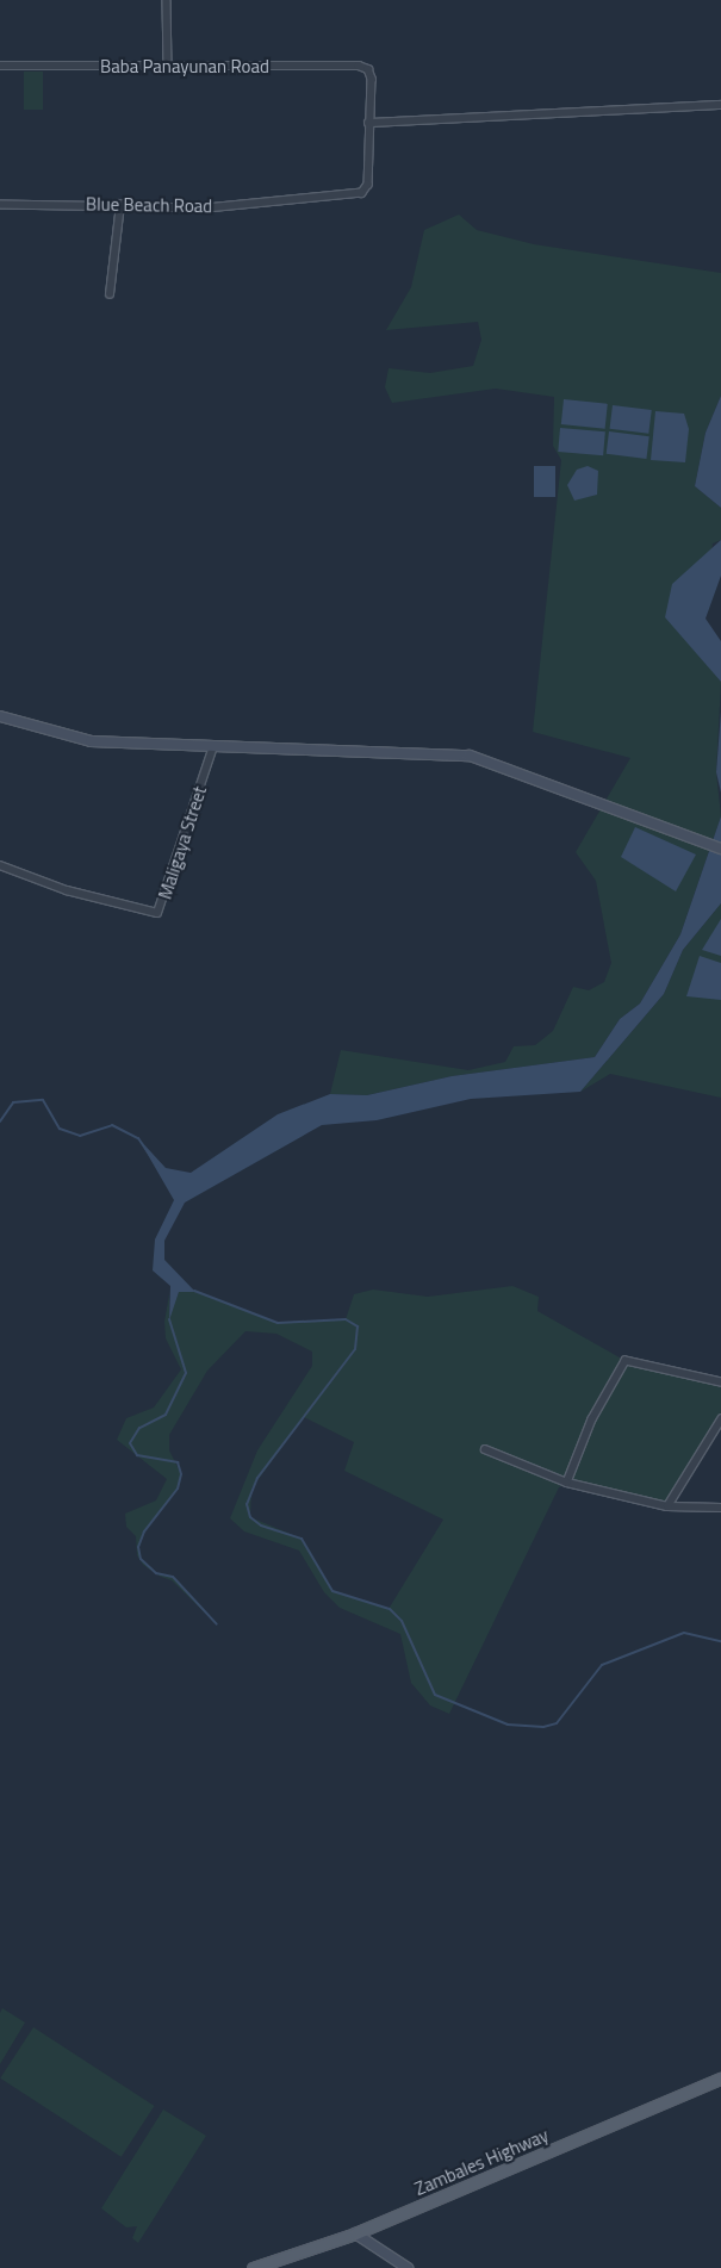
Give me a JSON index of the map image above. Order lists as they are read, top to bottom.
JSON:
{
  "streets": {
    "main road": ["Zambales Highway"],
    "street": ["Baba Panayunan Road", "Blue Beach Road", "Maligaya Street"]
  },
  "crossings": [
    ["Baba Panayunan Road", "Blue Beach Road"]
  ]
}
